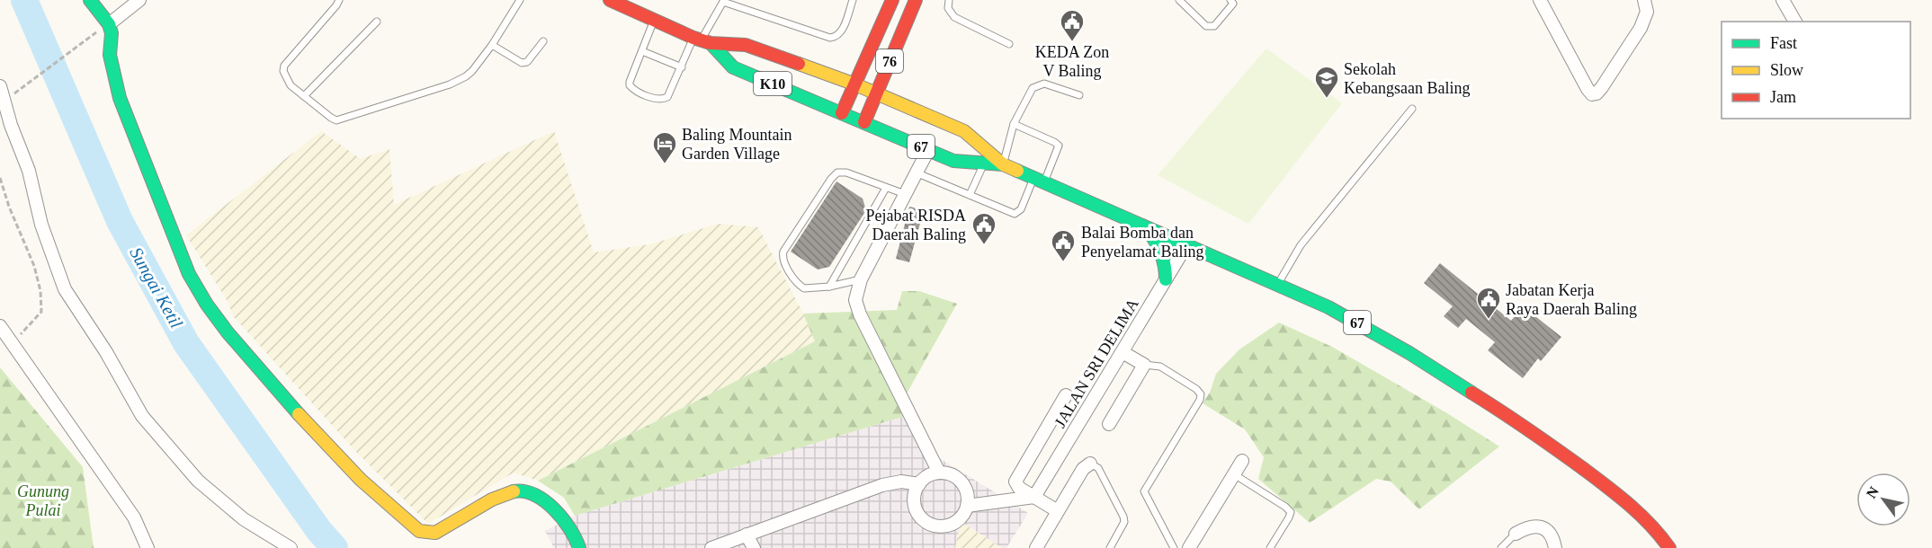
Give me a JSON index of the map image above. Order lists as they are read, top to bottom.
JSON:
{
  "streets": {
    "main road": ["76", "K10", "67"],
    "street": ["JALAN SRI DELIMA"]
  },
  "crossings": [
    ["76", "K10"],
    ["76", "67"],
    ["K10", "67"],
    ["67", "JALAN SRI DELIMA"]
  ],
  "water": ["Sungai Ketil"],
  "parks": ["Gunung Pulai"],
  "places": {
    "public building": [
      "KEDA Zon V Baling",
      "Pejabat RISDA Daerah Baling",
      "Balai Bomba dan Penyelamat Baling",
      "Jabatan Kerja Raya Daerah Baling"
    ],
    "school or university": ["Sekolah Kebangsaan Baling"],
    "hotel": ["Baling Mountain Garden Village"]
  },
  "legend": ["Fast", "Slow", "Jam"],
  "north": "top left"
}
